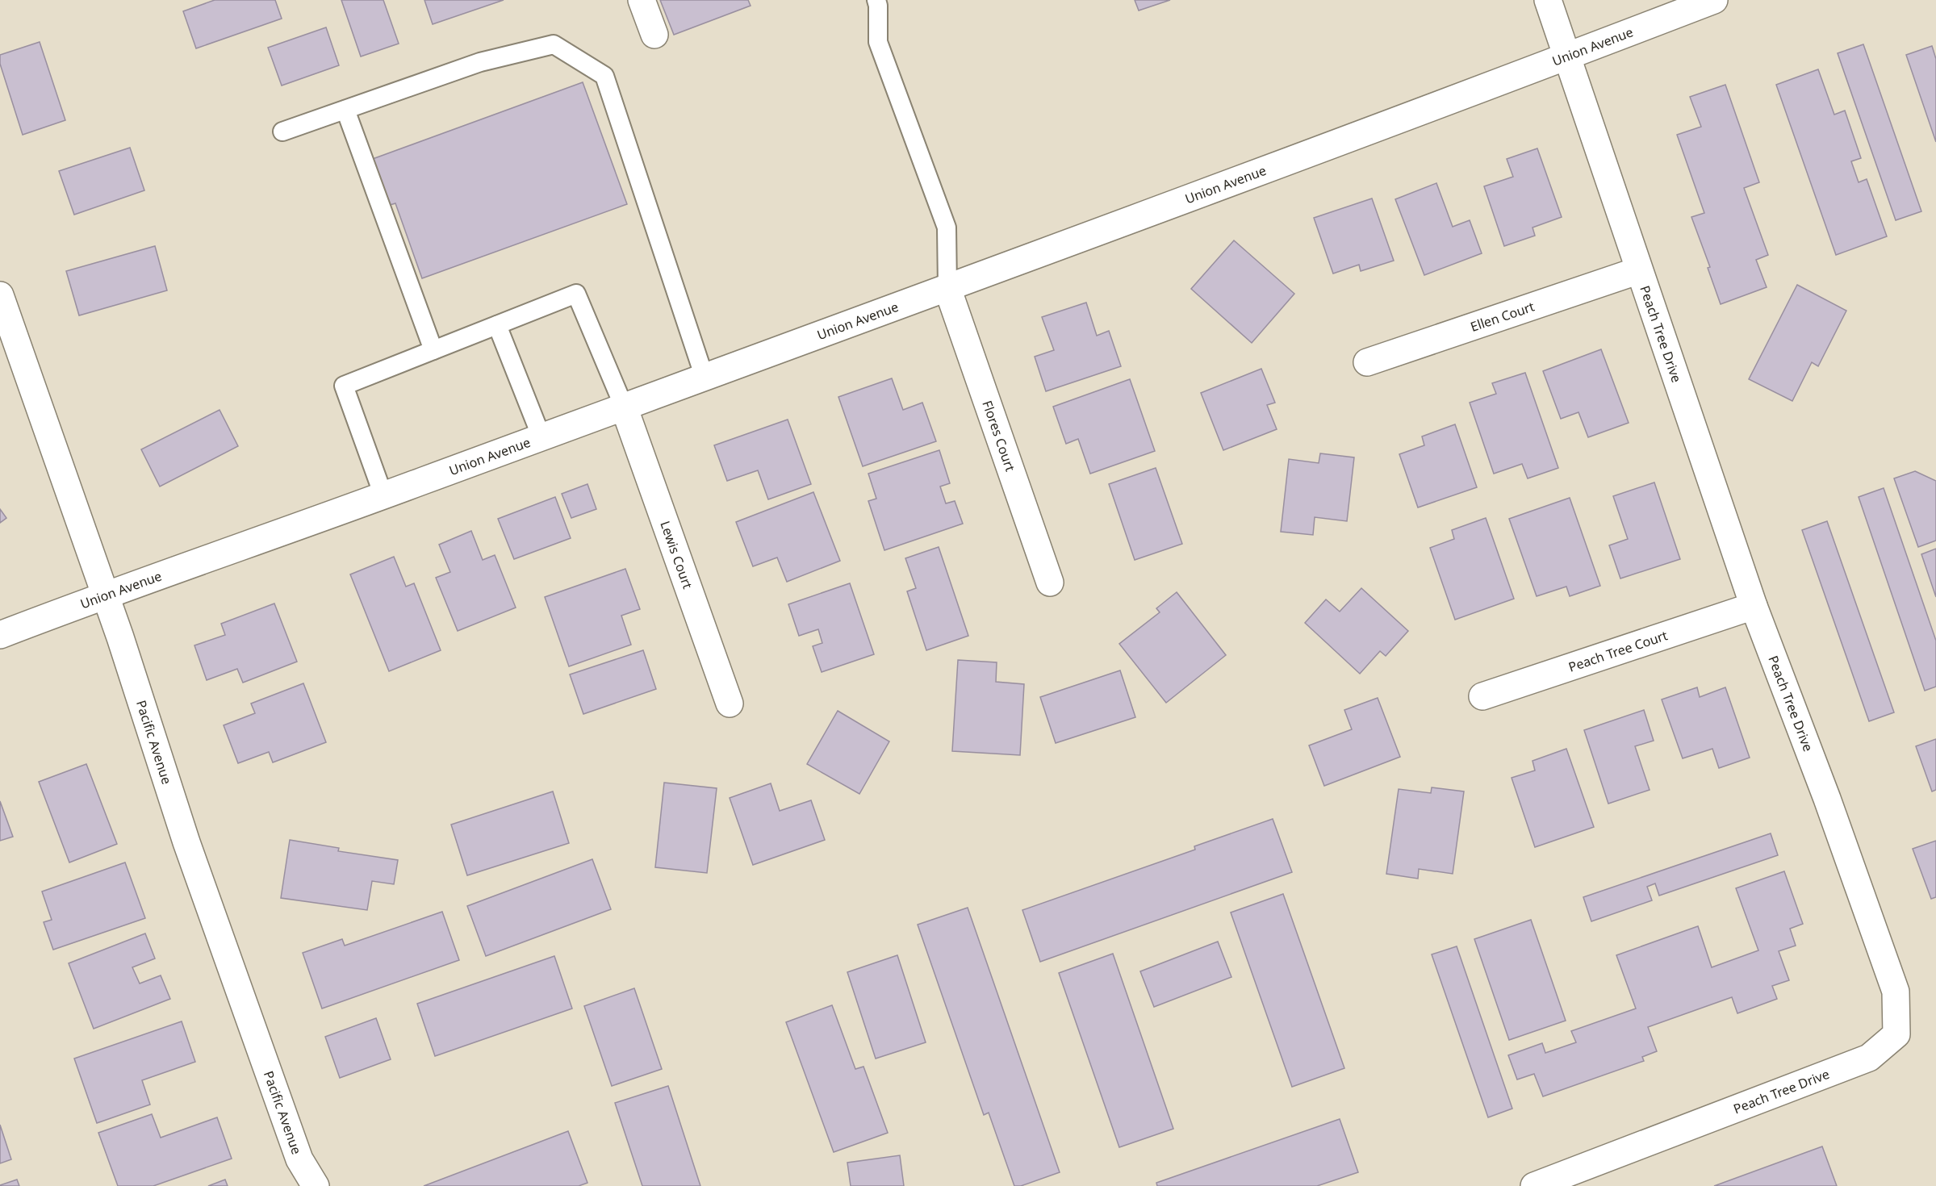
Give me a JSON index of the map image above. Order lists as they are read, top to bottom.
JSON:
{
  "streets": {
    "street": [
      "Union Avenue",
      "Ellen Court",
      "Peach Tree Drive",
      "Flores Court",
      "Lewis Court",
      "Peach Tree Court",
      "Pacific Avenue"
    ]
  },
  "crossings": [
    ["Union Avenue", "Peach Tree Drive"],
    ["Union Avenue", "Flores Court"],
    ["Union Avenue", "Lewis Court"],
    ["Union Avenue", "Pacific Avenue"],
    ["Ellen Court", "Peach Tree Drive"],
    ["Peach Tree Drive", "Peach Tree Court"]
  ]
}
